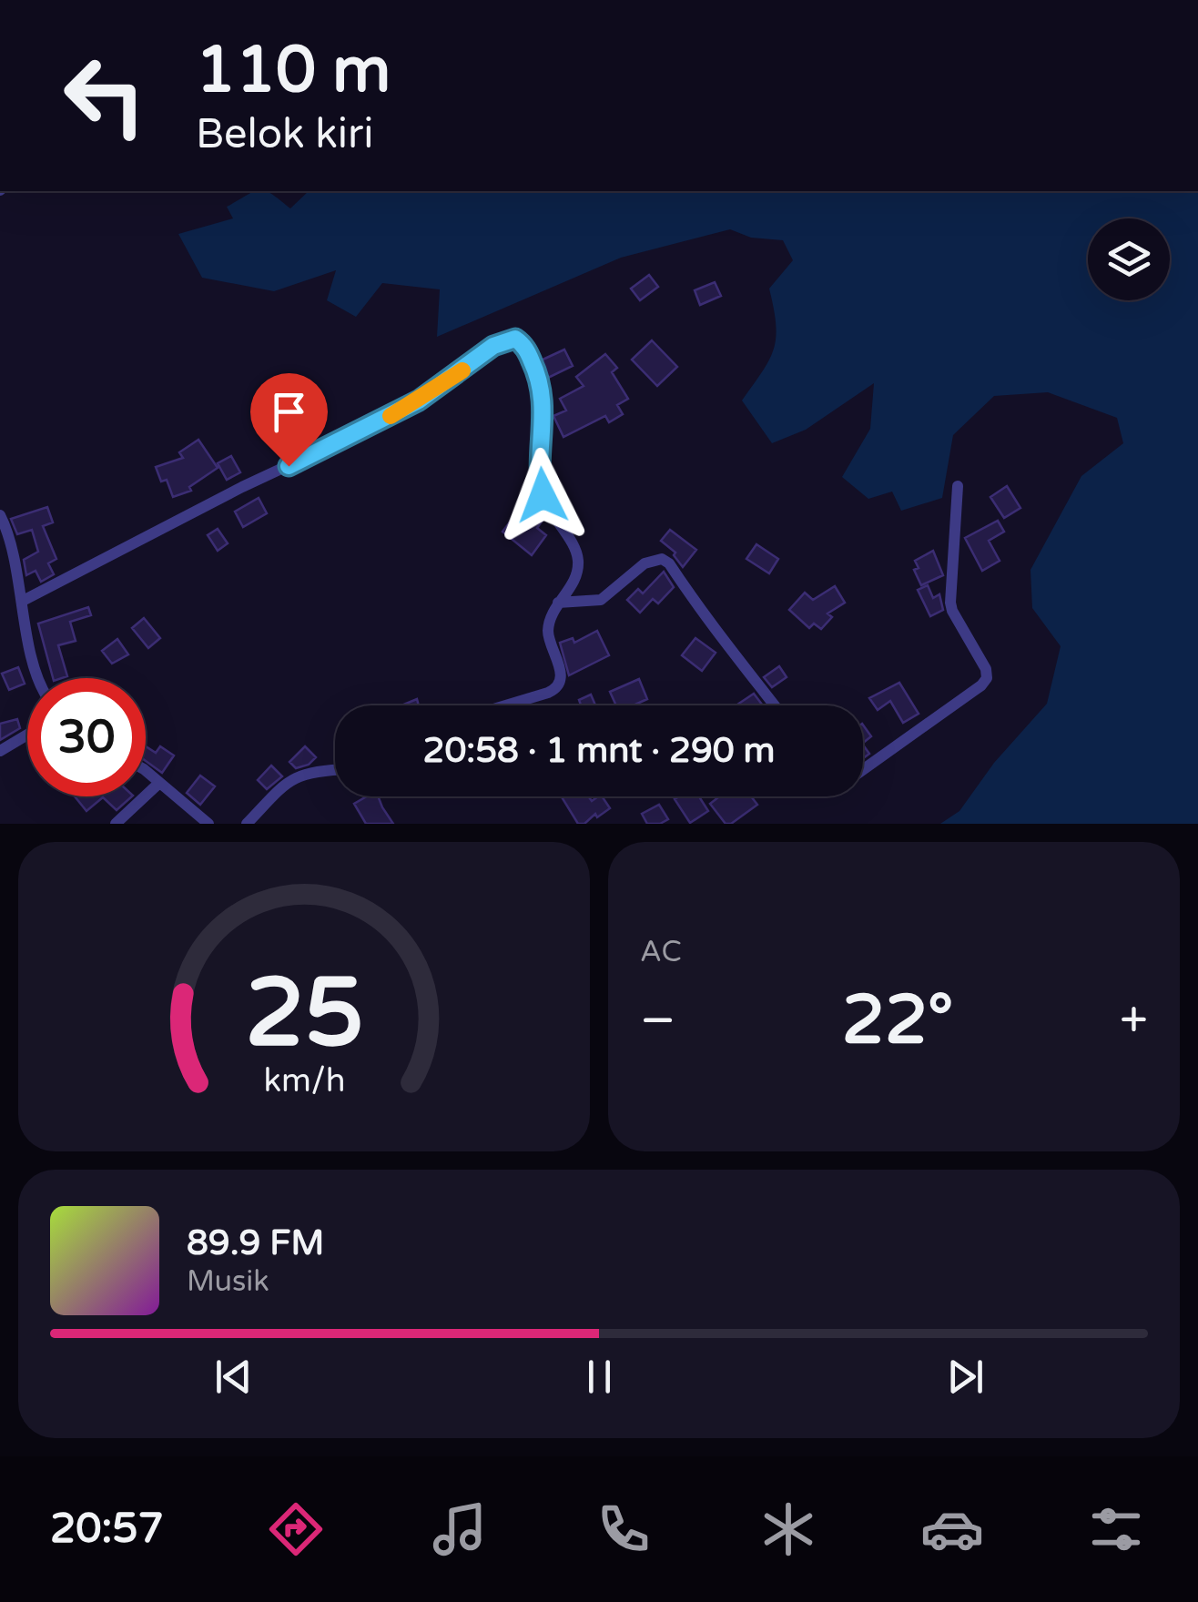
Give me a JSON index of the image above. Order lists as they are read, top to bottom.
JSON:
{
  "page": {
    "turn": ["110 m", "Belok kiri"],
    "limit": "30",
    "trip": "20:58 · 1 mnt · 290 m",
    "tile": "AC",
    "heat": ["−", "22°", "+"],
    "song": ["89.9 FM", "Musik"],
    "tabs": "20:57",
    "gauge": ["25", "km/h"]
  }
}
